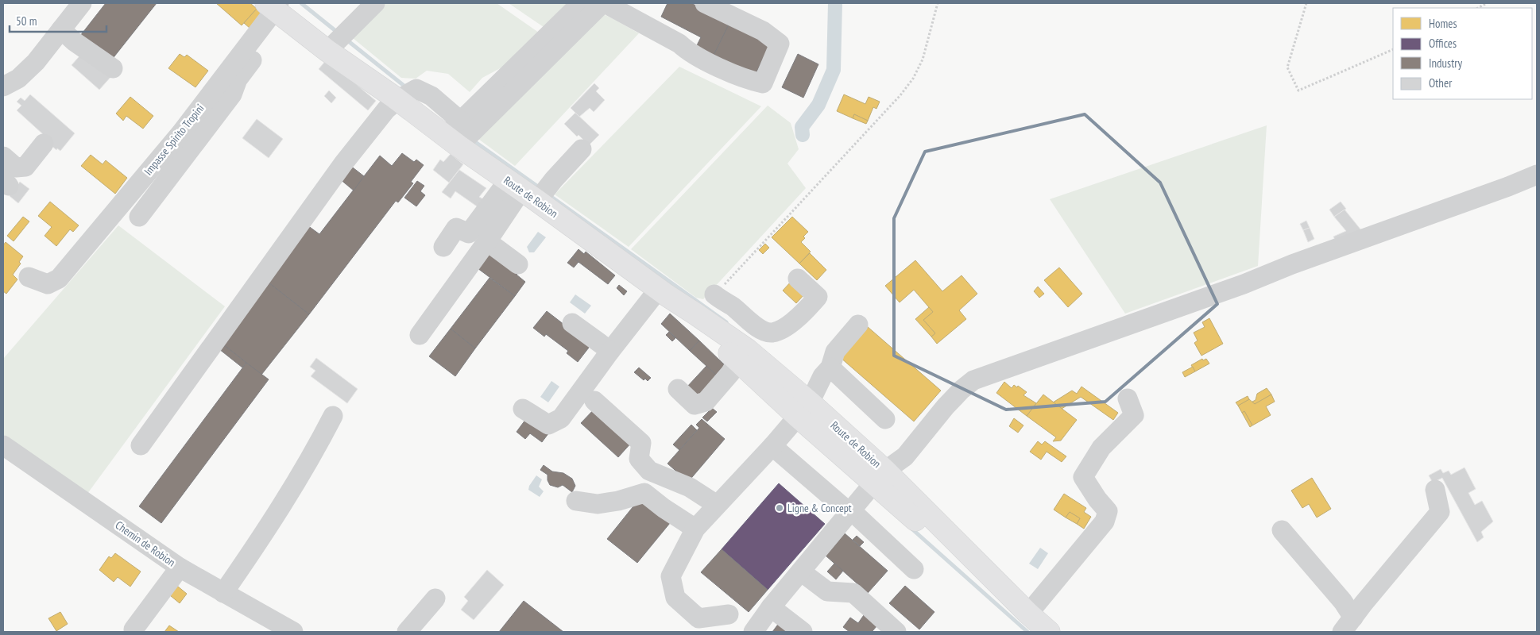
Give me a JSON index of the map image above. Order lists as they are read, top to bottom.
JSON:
{
  "streets": {
    "main road": ["Route de Robion"],
    "street": ["Impasse Spirito Tropini", "Chemin de Robion"]
  },
  "crossings": [
    ["Impasse Spirito Tropini", "Route de Robion"]
  ],
  "places": ["Ligne & Concept"],
  "legend": [
    "Homes",
    "Offices",
    "Industry",
    "Other"
  ],
  "scale_bar": "50 m"
}
